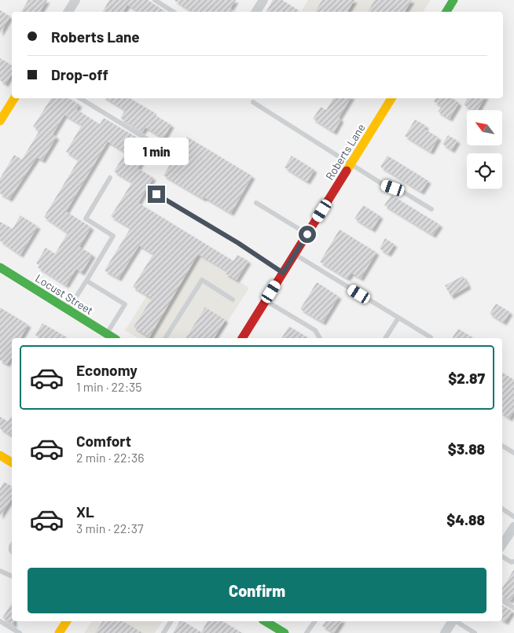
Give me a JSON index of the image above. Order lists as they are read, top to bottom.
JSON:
{
  "streets": {
    "main road": ["Roberts Lane", "Locust Street"]
  },
  "north": "top left",
  "page": {
    "banner": ["Roberts Lane", "Drop-off"],
    "bubble": "1 min",
    "list": [
      {
        "name": "Economy",
        "note": "1 min · 22:35",
        "value": "$2.87"
      },
      {
        "name": "Comfort",
        "note": "2 min · 22:36",
        "value": "$3.88"
      },
      {
        "name": "XL",
        "note": "3 min · 22:37",
        "value": "$4.88"
      }
    ],
    "buttons": "Confirm"
  }
}
